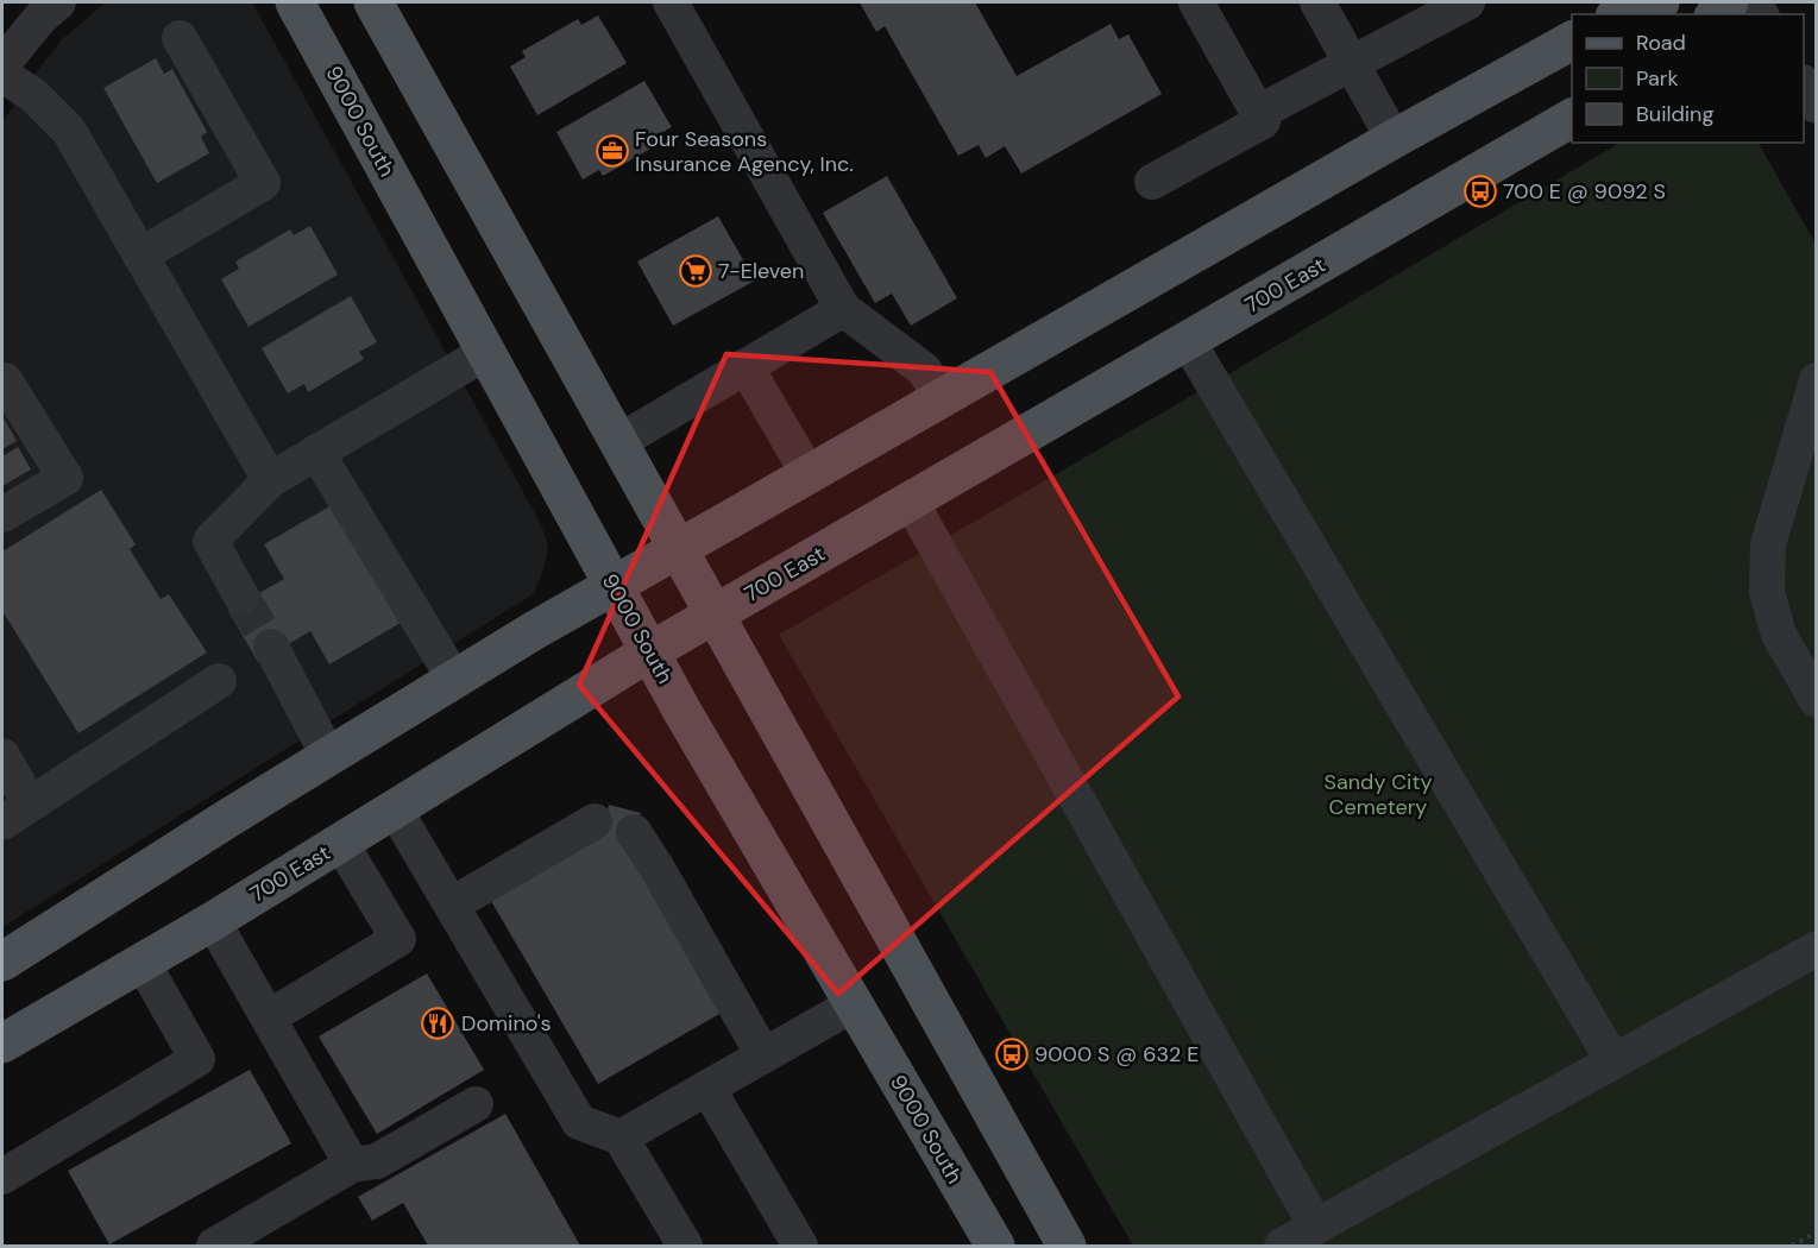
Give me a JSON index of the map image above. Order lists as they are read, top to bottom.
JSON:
{
  "streets": {
    "main road": ["9000 South", "700 East"]
  },
  "crossings": [
    ["9000 South", "700 East"]
  ],
  "parks": ["Sandy City Cemetery"],
  "places": {
    "office": ["Four Seasons Insurance Agency, Inc."],
    "bus stop": ["700 E @ 9092 S", "9000 S @ 632 E"],
    "supermarket": ["7-Eleven"],
    "restaurant": ["Domino's"]
  },
  "legend": ["Road", "Park", "Building"]
}
